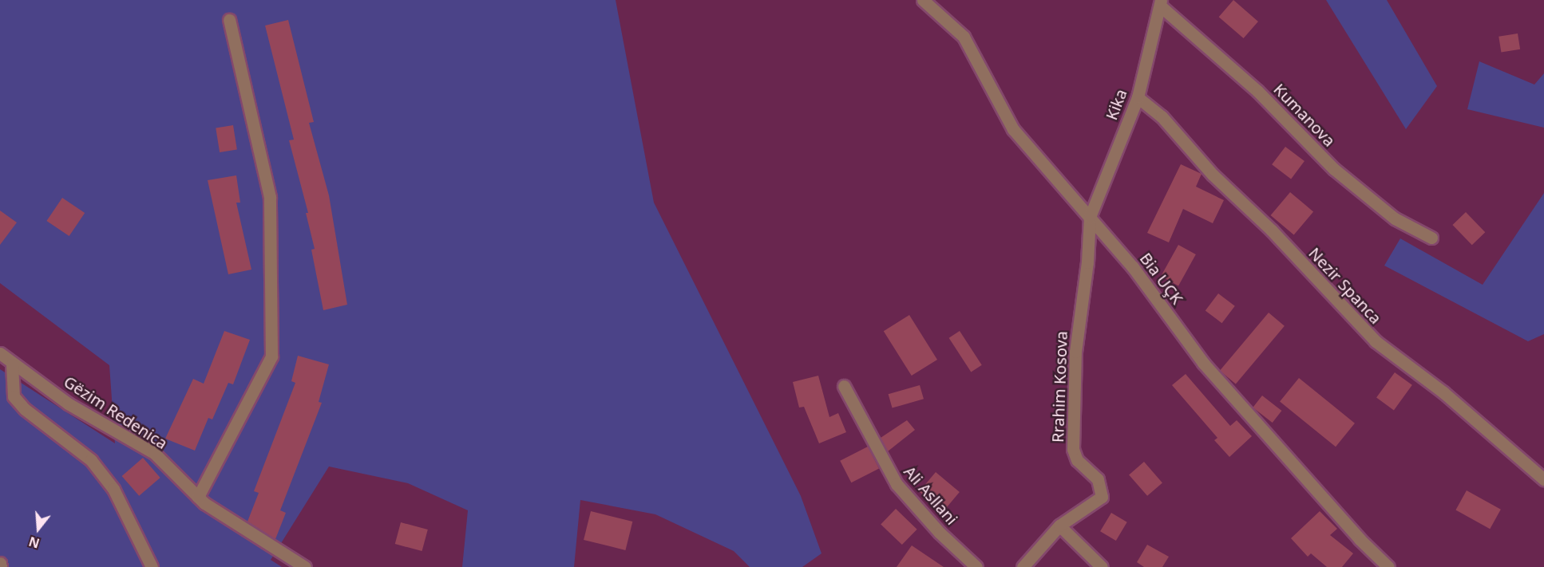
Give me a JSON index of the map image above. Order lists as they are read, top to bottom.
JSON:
{
  "streets": {
    "street": [
      "Kika",
      "Kumanova",
      "Bia UÇK",
      "Nezir Spanca",
      "Rrahim Kosova",
      "Gëzim Redenica",
      "Ali Asllani"
    ]
  },
  "crossings": [
    ["Kika", "Kumanova"],
    ["Kika", "Bia UÇK"],
    ["Kika", "Nezir Spanca"],
    ["Kika", "Rrahim Kosova"],
    ["Bia UÇK", "Rrahim Kosova"]
  ],
  "north": "bottom"
}
